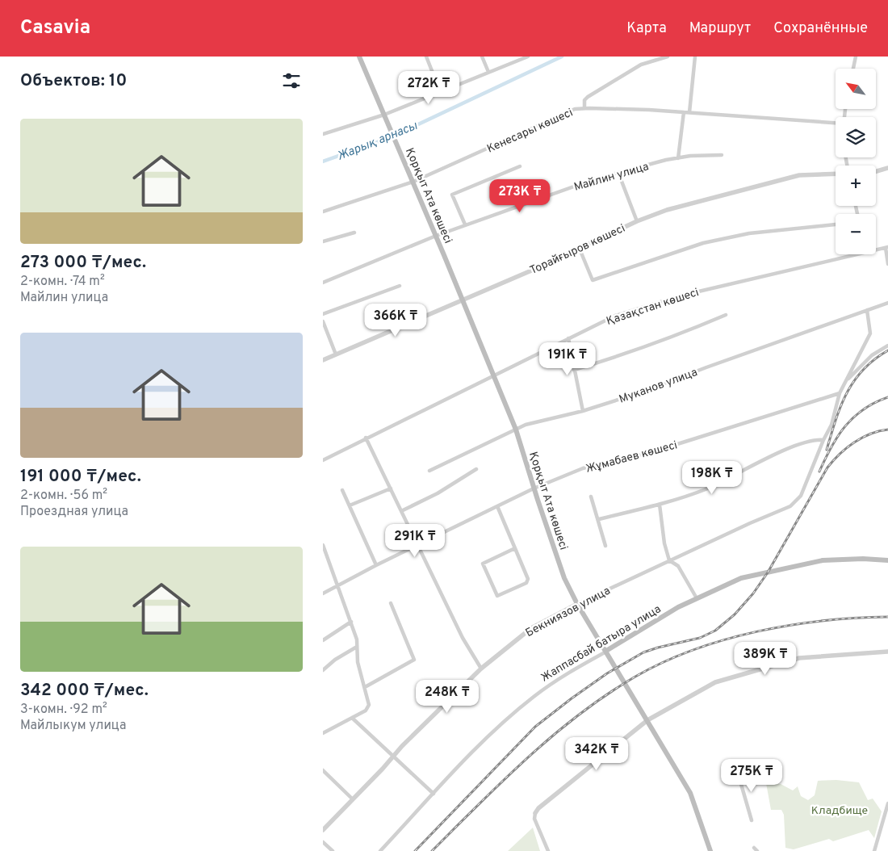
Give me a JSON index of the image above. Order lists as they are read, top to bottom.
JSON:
{
  "streets": {
    "main road": ["Қорқыт Ата көшесі", "Жаппасбай батыра улица"],
    "street": [
      "Кенесары көшесі",
      "Майлин улица",
      "Торайғыров көшесі",
      "Қазақстан көшесі",
      "Муканов улица",
      "Жұмабаев көшесі",
      "Бекниязов улица"
    ]
  },
  "crossings": [
    ["Кенесары көшесі", "Қорқыт Ата көшесі"],
    ["Майлин улица", "Қорқыт Ата көшесі"],
    ["Қорқыт Ата көшесі", "Торайғыров көшесі"],
    ["Қорқыт Ата көшесі", "Қазақстан көшесі"],
    ["Қорқыт Ата көшесі", "Муканов улица"],
    ["Қорқыт Ата көшесі", "Жұмабаев көшесі"],
    ["Қорқыт Ата көшесі", "Бекниязов улица"],
    ["Қорқыт Ата көшесі", "Жаппасбай батыра улица"],
    ["Муканов улица", "Бекниязов улица"],
    ["Жұмабаев көшесі", "Бекниязов улица"]
  ],
  "water": ["Жарық арнасы"],
  "parks": ["Кладбище"],
  "north": "top left",
  "page": {
    "header": "Casavia",
    "nav": ["Карта", "Маршрут", "Сохранённые"],
    "heading": "Объектов: 10",
    "map_buttons": ["+", "−"],
    "price": [
      "272K ₸",
      "273K ₸",
      "366K ₸",
      "191K ₸",
      "198K ₸",
      "291K ₸",
      "389K ₸",
      "248K ₸",
      "342K ₸",
      "275K ₸"
    ],
    "list": [
      {
        "name": "273 000 ₸/мес.",
        "note": "2-комн. · 74 m² · Майлин улица"
      },
      {
        "name": "191 000 ₸/мес.",
        "note": "2-комн. · 56 m² · Проездная улица"
      },
      {
        "name": "342 000 ₸/мес.",
        "note": "3-комн. · 92 m² · Майлыкум улица"
      }
    ]
  }
}
